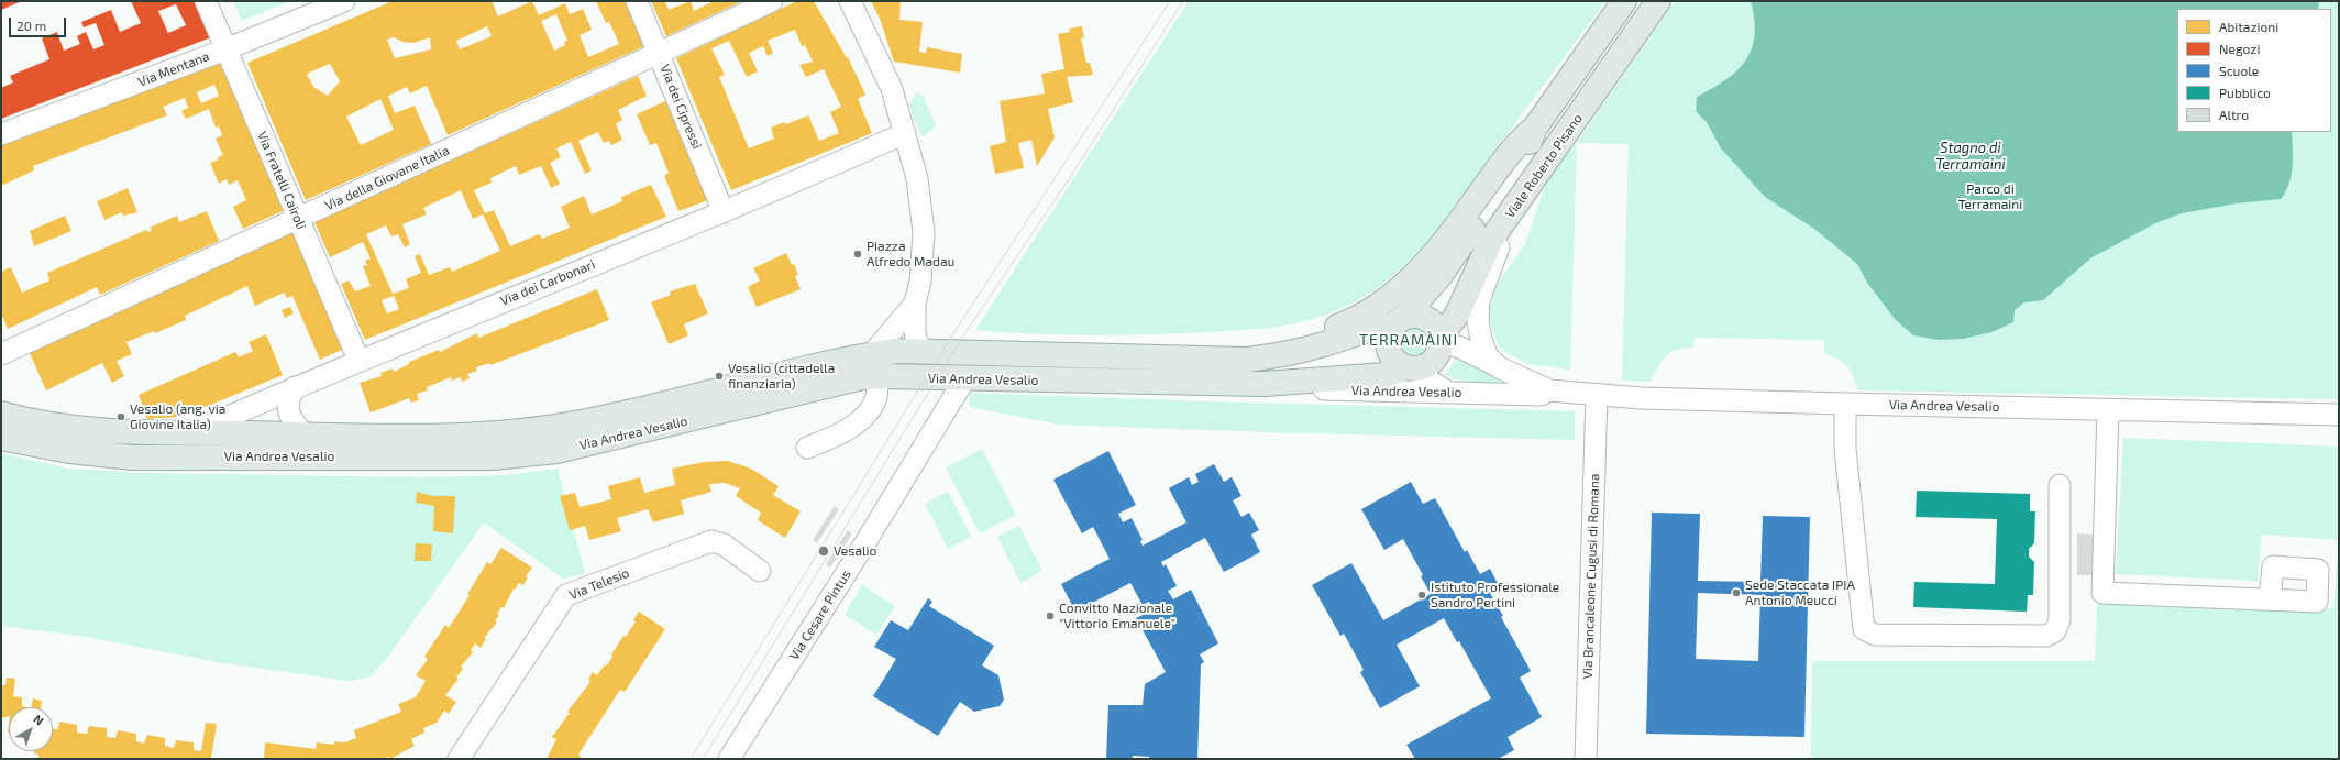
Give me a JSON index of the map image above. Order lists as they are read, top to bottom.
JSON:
{
  "streets": {
    "main road": ["Viale Roberto Pisano", "Via Andrea Vesalio"],
    "street": [
      "Via Mentana",
      "Via dei Cipressi",
      "Via della Giovane Italia",
      "Via Fratelli Cairoli",
      "Via dei Carbonari",
      "Via Brancaleone Cugusi di Romana",
      "Via Telesio",
      "Via Cesare Pintus"
    ]
  },
  "crossings": [
    ["Via Mentana", "Via Fratelli Cairoli"],
    ["Via dei Cipressi", "Via della Giovane Italia"],
    ["Via dei Cipressi", "Via dei Carbonari"],
    ["Viale Roberto Pisano", "Via Andrea Vesalio"],
    ["Via della Giovane Italia", "Via Fratelli Cairoli"],
    ["Via Fratelli Cairoli", "Via dei Carbonari"],
    ["Via dei Carbonari", "Via Andrea Vesalio"],
    ["Via Andrea Vesalio", "Via Brancaleone Cugusi di Romana"],
    ["Via Andrea Vesalio", "Via Cesare Pintus"]
  ],
  "districts": ["TERRAMÀINI"],
  "water": ["Stagno di Terramaini"],
  "parks": ["Parco di Terramaini"],
  "places": [
    "Piazza Alfredo Madau",
    "Vesalio (cittadella finanziaria)",
    "Vesalio (ang. via Giovine Italia)",
    "Vesalio",
    "Sede Staccata IPIA Antonio Meucci",
    "Istituto Professionale Sandro Pertini",
    "Convitto Nazionale \"Vittorio Emanuele\""
  ],
  "legend": [
    "Abitazioni",
    "Negozi",
    "Scuole",
    "Pubblico",
    "Altro"
  ],
  "scale_bar": "20 m",
  "north": "top right"
}
